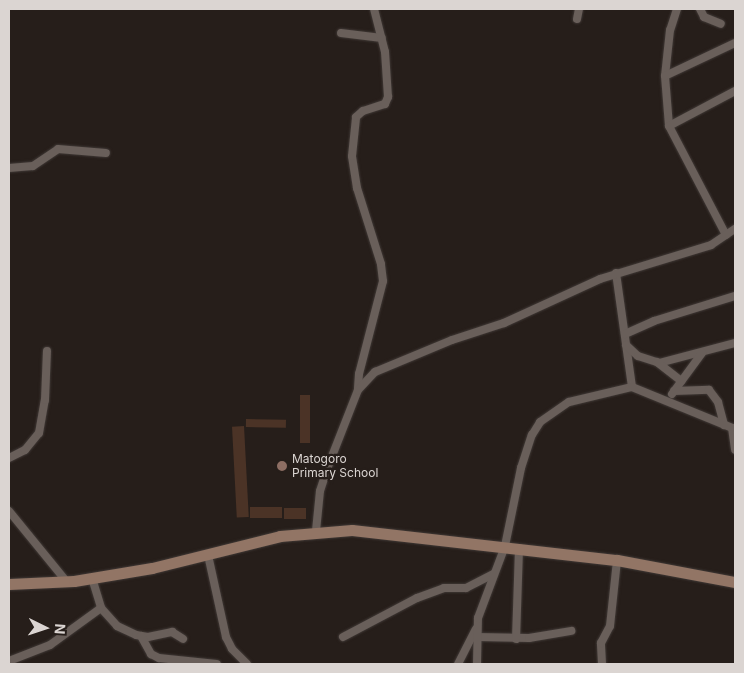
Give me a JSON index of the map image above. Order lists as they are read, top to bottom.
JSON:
{
  "places": ["Matogoro Primary School"],
  "north": "right"
}
